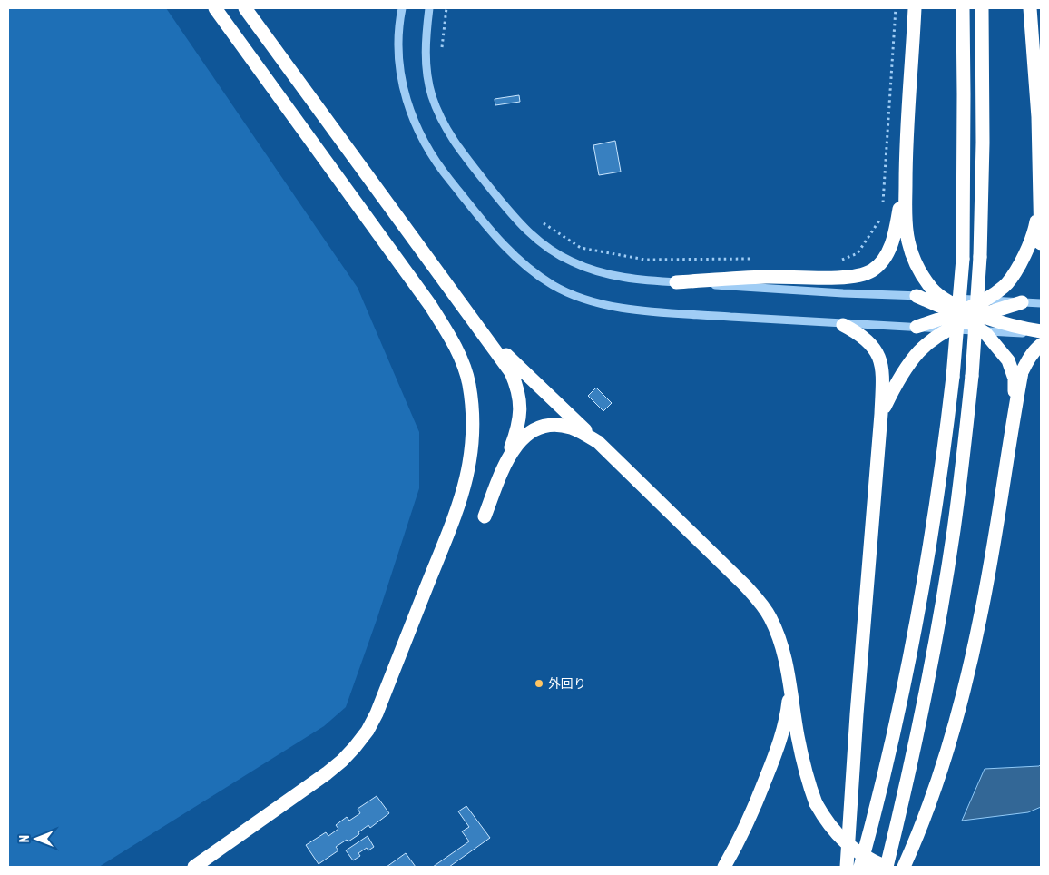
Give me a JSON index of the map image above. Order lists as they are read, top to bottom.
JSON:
{
  "places": ["外回り"],
  "north": "left"
}
